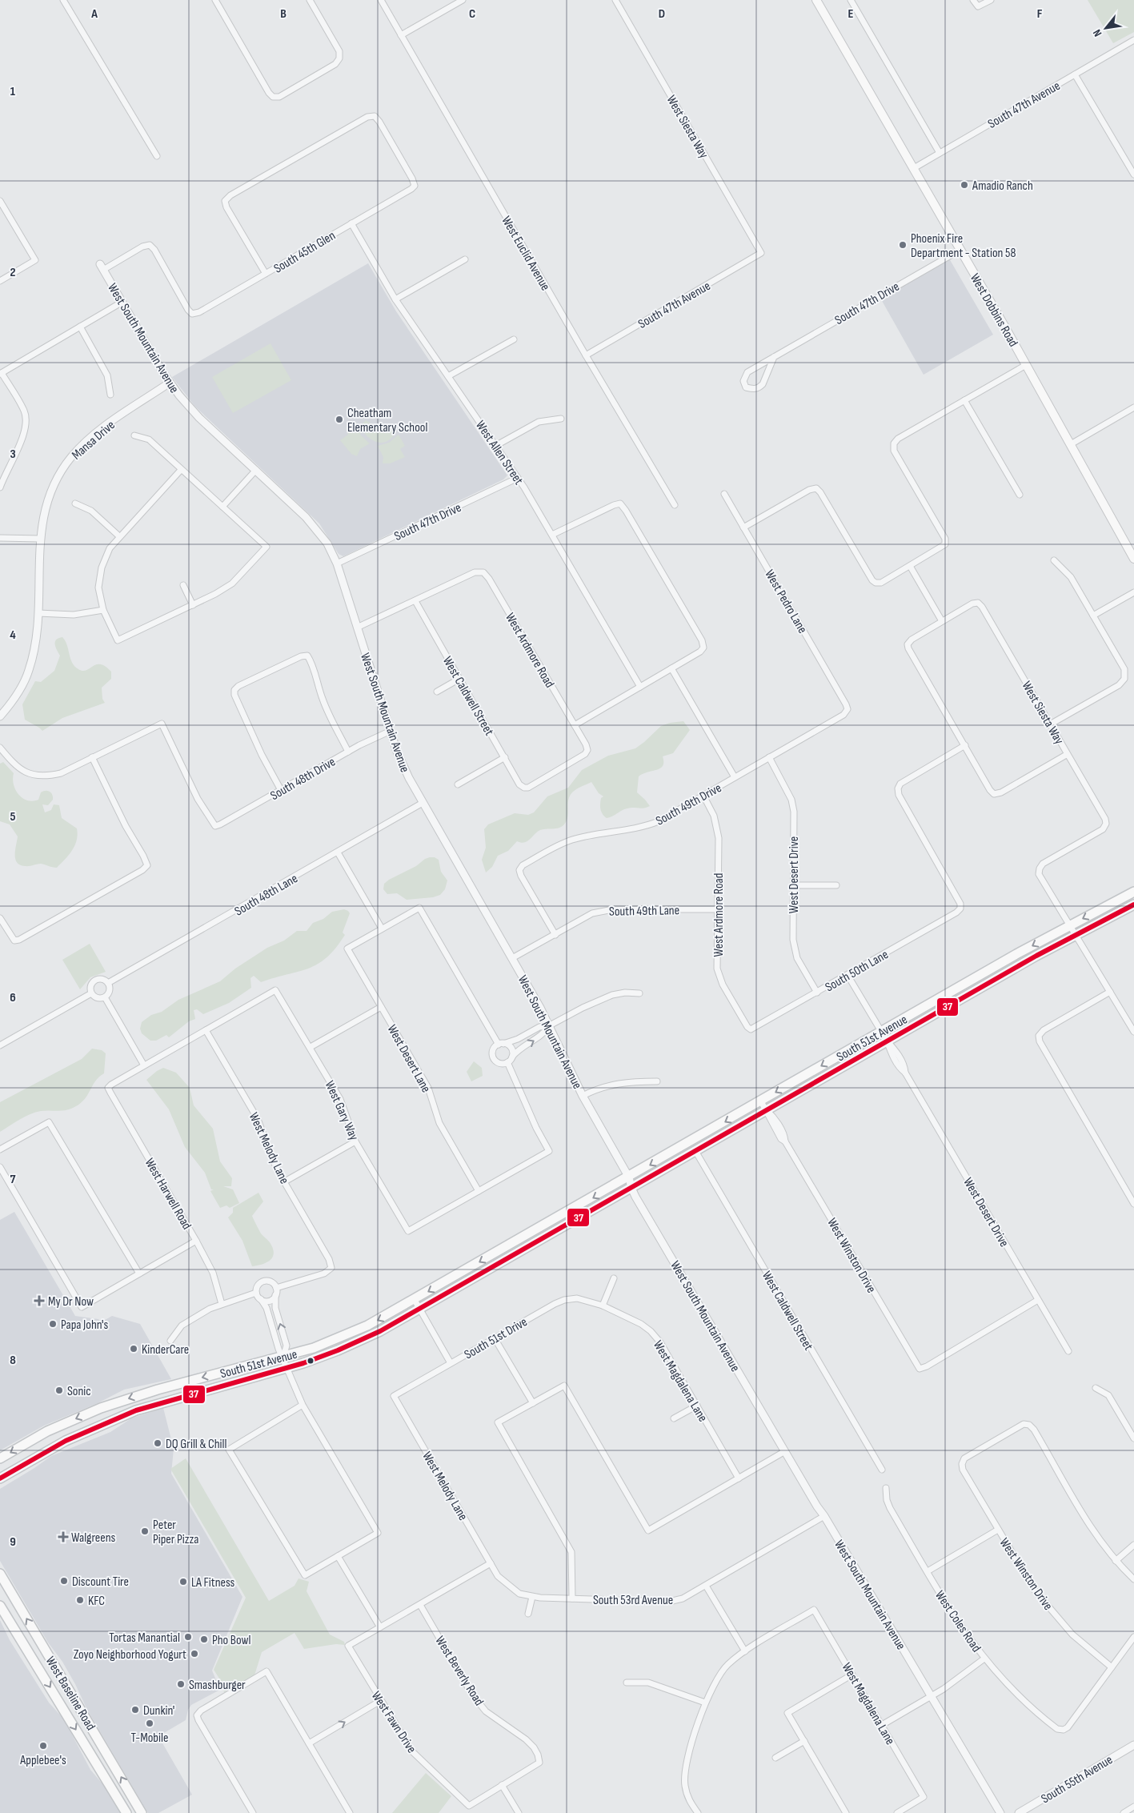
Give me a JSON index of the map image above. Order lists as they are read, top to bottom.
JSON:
{
  "streets": {
    "main road": ["West Dobbins Road", "South 51st Avenue", "West Baseline Road"],
    "street": [
      "South 47th Avenue",
      "West Siesta Way",
      "South 45th Glen",
      "West Euclid Avenue",
      "South 47th Drive",
      "West South Mountain Avenue",
      "Mansa Drive",
      "West Allen Street",
      "West Pedro Lane",
      "West Ardmore Road",
      "West Caldwell Street",
      "South 48th Drive",
      "South 49th Drive",
      "West Desert Drive",
      "South 48th Lane",
      "South 49th Lane",
      "South 50th Lane",
      "West Desert Lane",
      "West Gary Way",
      "West Melody Lane",
      "West Harwell Road",
      "West Winston Drive",
      "South 51st Drive",
      "West Magdalena Lane",
      "South 53rd Avenue",
      "West Coles Road",
      "West Beverly Road",
      "West Fawn Drive",
      "South 55th Avenue"
    ]
  },
  "crossings": [
    ["South 47th Avenue", "West Siesta Way"],
    ["South 47th Avenue", "West Euclid Avenue"],
    ["South 47th Avenue", "West Dobbins Road"],
    ["West Siesta Way", "South 51st Avenue"],
    ["South 45th Glen", "West South Mountain Avenue"],
    ["South 45th Glen", "West Allen Street"],
    ["South 47th Drive", "West Dobbins Road"],
    ["South 47th Drive", "West South Mountain Avenue"],
    ["South 47th Drive", "West Allen Street"],
    ["West South Mountain Avenue", "Mansa Drive"],
    ["West South Mountain Avenue", "South 48th Drive"],
    ["West South Mountain Avenue", "South 48th Lane"],
    ["West South Mountain Avenue", "South 49th Lane"],
    ["West South Mountain Avenue", "South 51st Avenue"],
    ["West South Mountain Avenue", "South 53rd Avenue"],
    ["West Pedro Lane", "South 49th Drive"],
    ["West Ardmore Road", "West Caldwell Street"],
    ["West Ardmore Road", "South 49th Drive"],
    ["West Ardmore Road", "South 49th Lane"],
    ["West Ardmore Road", "South 50th Lane"],
    ["West Caldwell Street", "South 51st Avenue"],
    ["South 49th Drive", "West Desert Drive"],
    ["South 49th Drive", "South 49th Lane"],
    ["West Desert Drive", "South 50th Lane"],
    ["West Desert Drive", "South 51st Avenue"],
    ["West Desert Drive", "West Winston Drive"],
    ["South 51st Avenue", "West Winston Drive"],
    ["West Desert Lane", "West Gary Way"],
    ["West Gary Way", "West Melody Lane"],
    ["West Melody Lane", "South 51st Drive"],
    ["West Melody Lane", "South 53rd Avenue"],
    ["West Winston Drive", "West Coles Road"],
    ["South 51st Drive", "West Magdalena Lane"],
    ["West Beverly Road", "West Fawn Drive"]
  ],
  "places": {
    "other": [
      "Amadio Ranch",
      "Phoenix Fire Department - Station 58",
      "Cheatham Elementary School",
      "Papa John's",
      "KinderCare",
      "Sonic",
      "DQ Grill & Chill",
      "Peter Piper Pizza",
      "Discount Tire",
      "LA Fitness",
      "KFC",
      "Tortas Manantial",
      "Pho Bowl",
      "Zoyo Neighborhood Yogurt",
      "Smashburger",
      "Dunkin'",
      "T-Mobile",
      "Applebee's"
    ],
    "health": ["My Dr Now", "Walgreens"]
  },
  "lines": ["transit line 37"],
  "north": "bottom left",
  "grid": {
    "columns": [
      "A",
      "B",
      "C",
      "D",
      "E",
      "F"
    ],
    "rows": [
      "1",
      "2",
      "3",
      "4",
      "5",
      "6",
      "7",
      "8",
      "9"
    ]
  }
}
